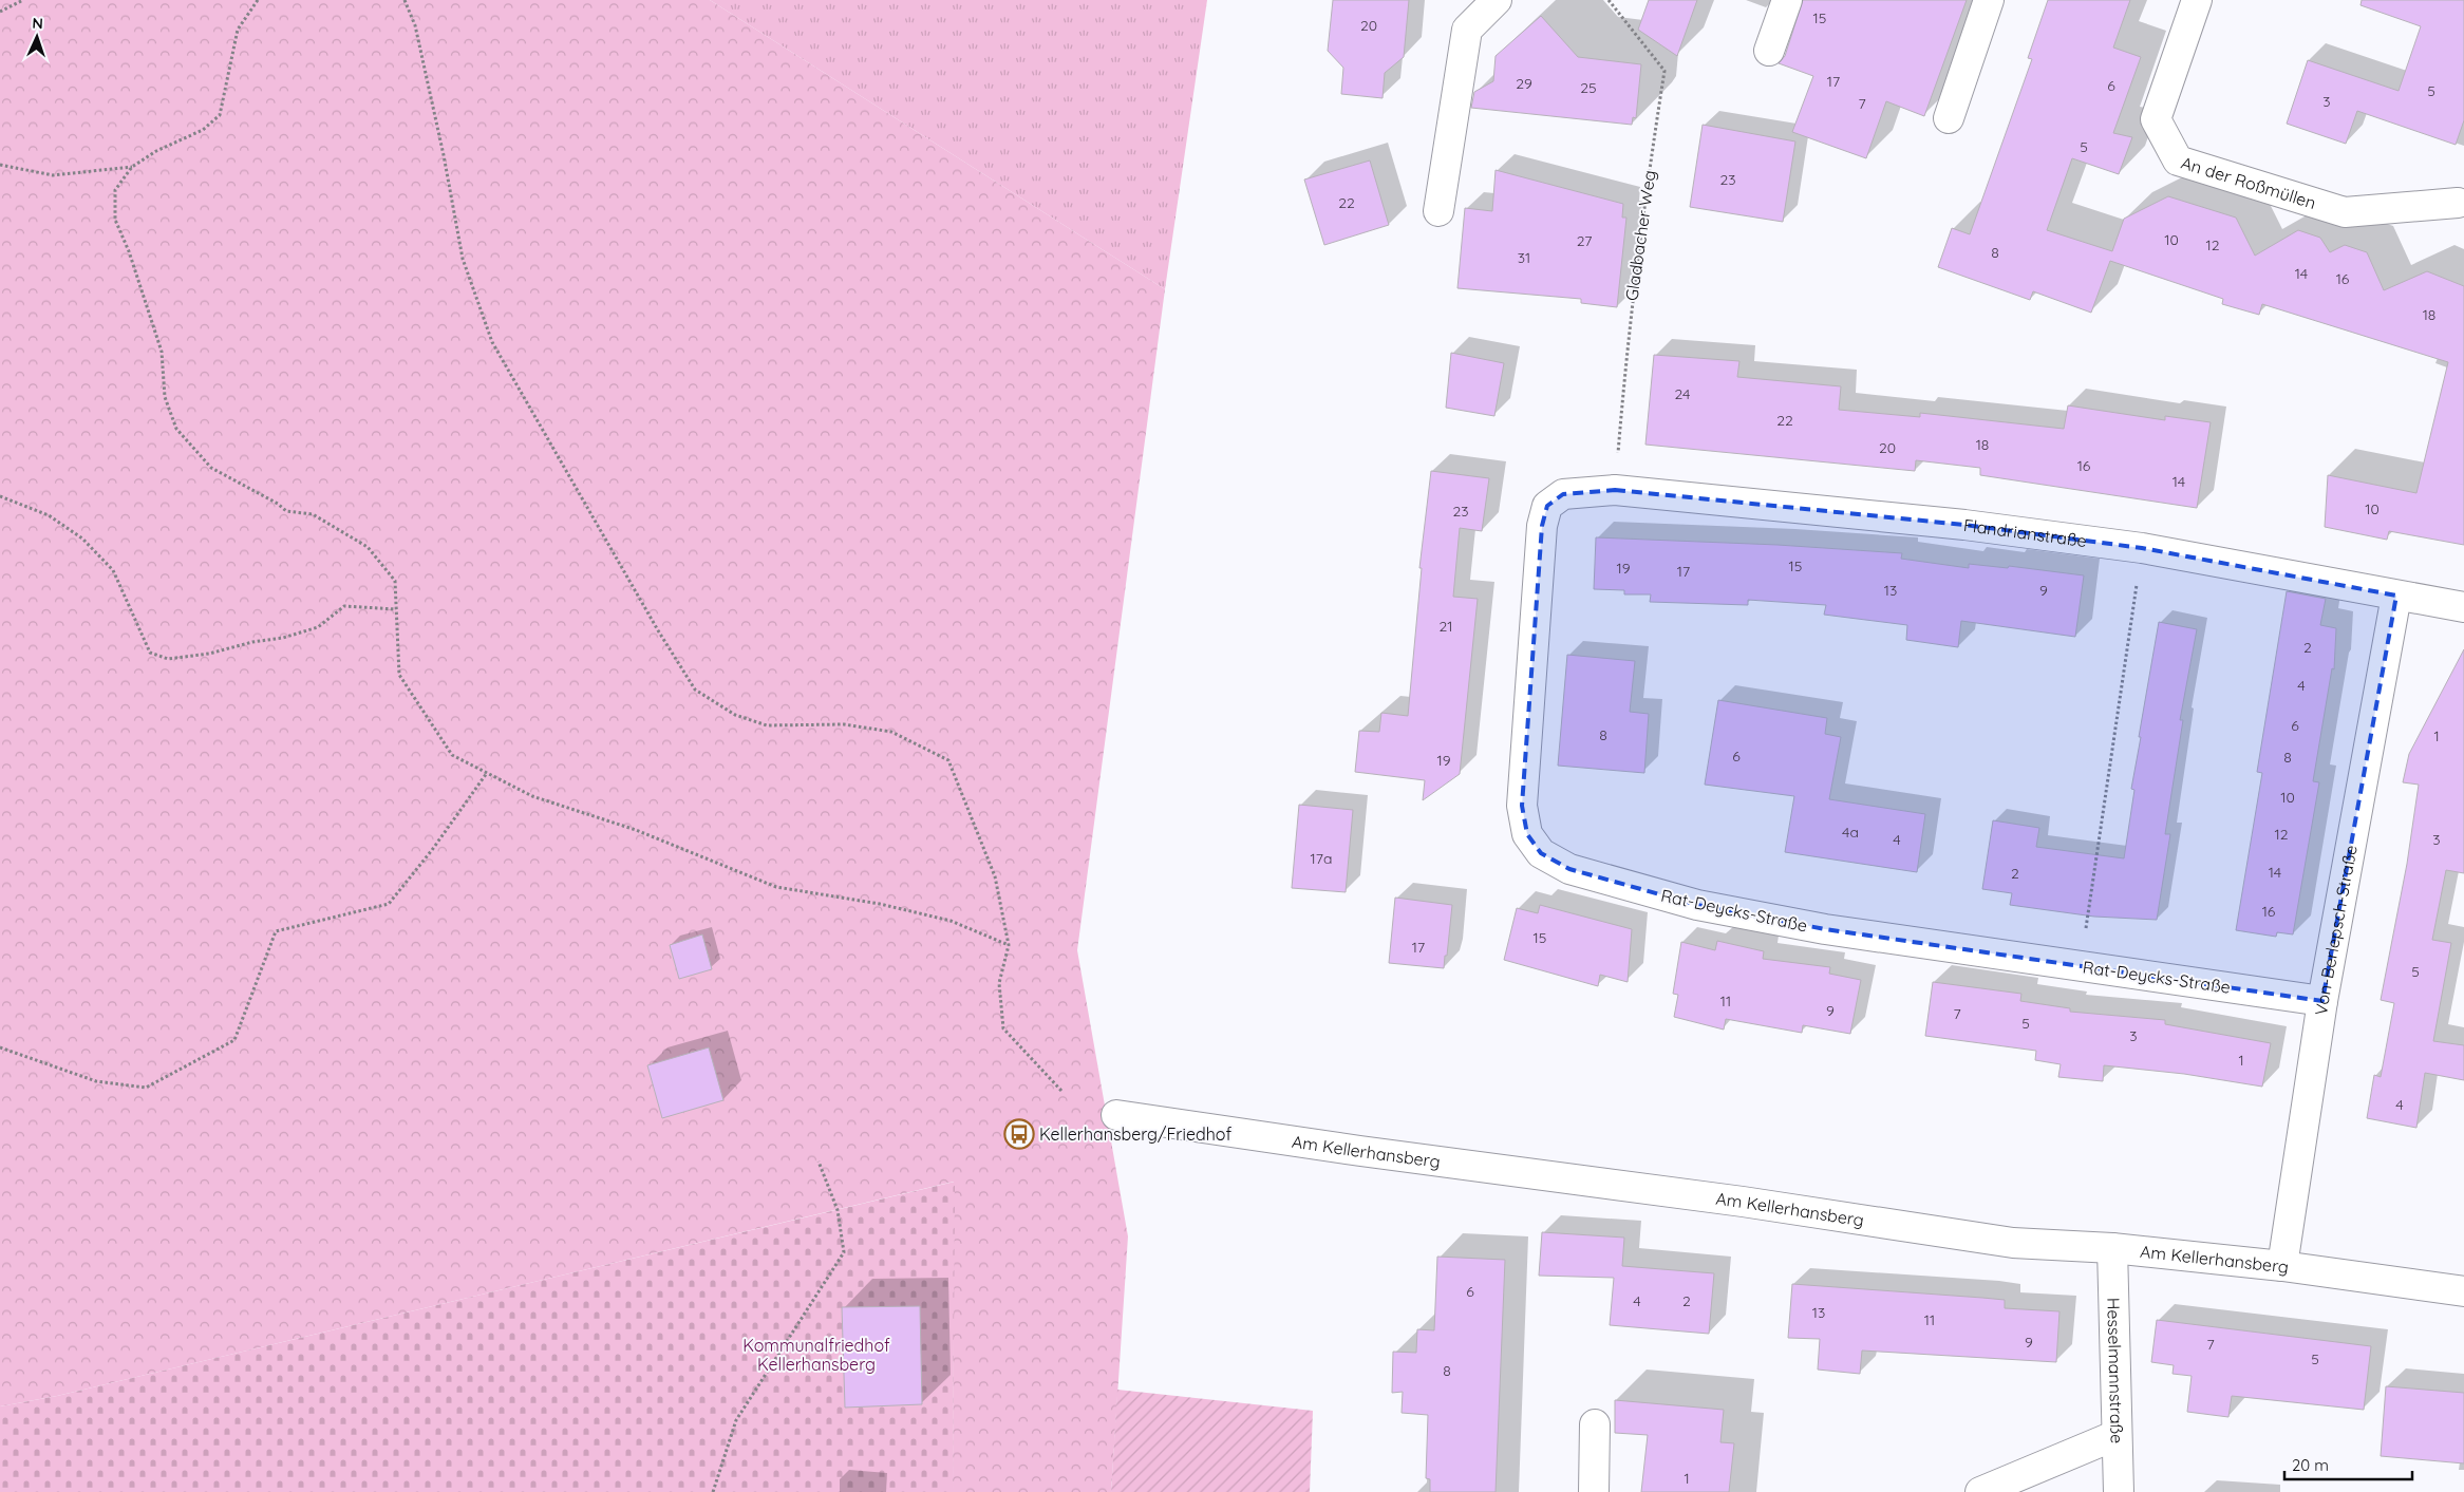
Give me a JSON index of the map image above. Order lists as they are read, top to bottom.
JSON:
{
  "streets": {
    "street": [
      "An der Roßmüllen",
      "Flandrianstraße",
      "Rat-Deycks-Straße",
      "Von-Berlepsch-Straße",
      "Am Kellerhansberg",
      "Hesselmannstraße"
    ],
    "path": ["Gladbacher Weg"]
  },
  "crossings": [
    ["Gladbacher Weg", "Flandrianstraße"],
    ["Flandrianstraße", "Rat-Deycks-Straße"],
    ["Flandrianstraße", "Von-Berlepsch-Straße"],
    ["Rat-Deycks-Straße", "Von-Berlepsch-Straße"],
    ["Von-Berlepsch-Straße", "Am Kellerhansberg"],
    ["Am Kellerhansberg", "Hesselmannstraße"]
  ],
  "parks": ["Kommunalfriedhof Kellerhansberg"],
  "places": {
    "bus stop": ["Kellerhansberg/Friedhof"]
  },
  "house_numbers": [
    "15",
    "20",
    "17",
    "29",
    "6",
    "25",
    "5",
    "3",
    "7",
    "5",
    "23",
    "22",
    "10",
    "27",
    "12",
    "8",
    "31",
    "14",
    "16",
    "18",
    "24",
    "22",
    "18",
    "20",
    "16",
    "14",
    "10",
    "23",
    "15",
    "19",
    "17",
    "13",
    "9",
    "21",
    "2",
    "4",
    "6",
    "8",
    "1",
    "6",
    "8",
    "19",
    "10",
    "4a",
    "12",
    "4",
    "3",
    "17a",
    "14",
    "2",
    "16",
    "15",
    "17",
    "5",
    "11",
    "9",
    "7",
    "5",
    "3",
    "1",
    "4",
    "6",
    "4",
    "2",
    "13",
    "11",
    "9",
    "7",
    "5",
    "8",
    "1"
  ],
  "scale_bar": "20 m",
  "north": "top"
}
